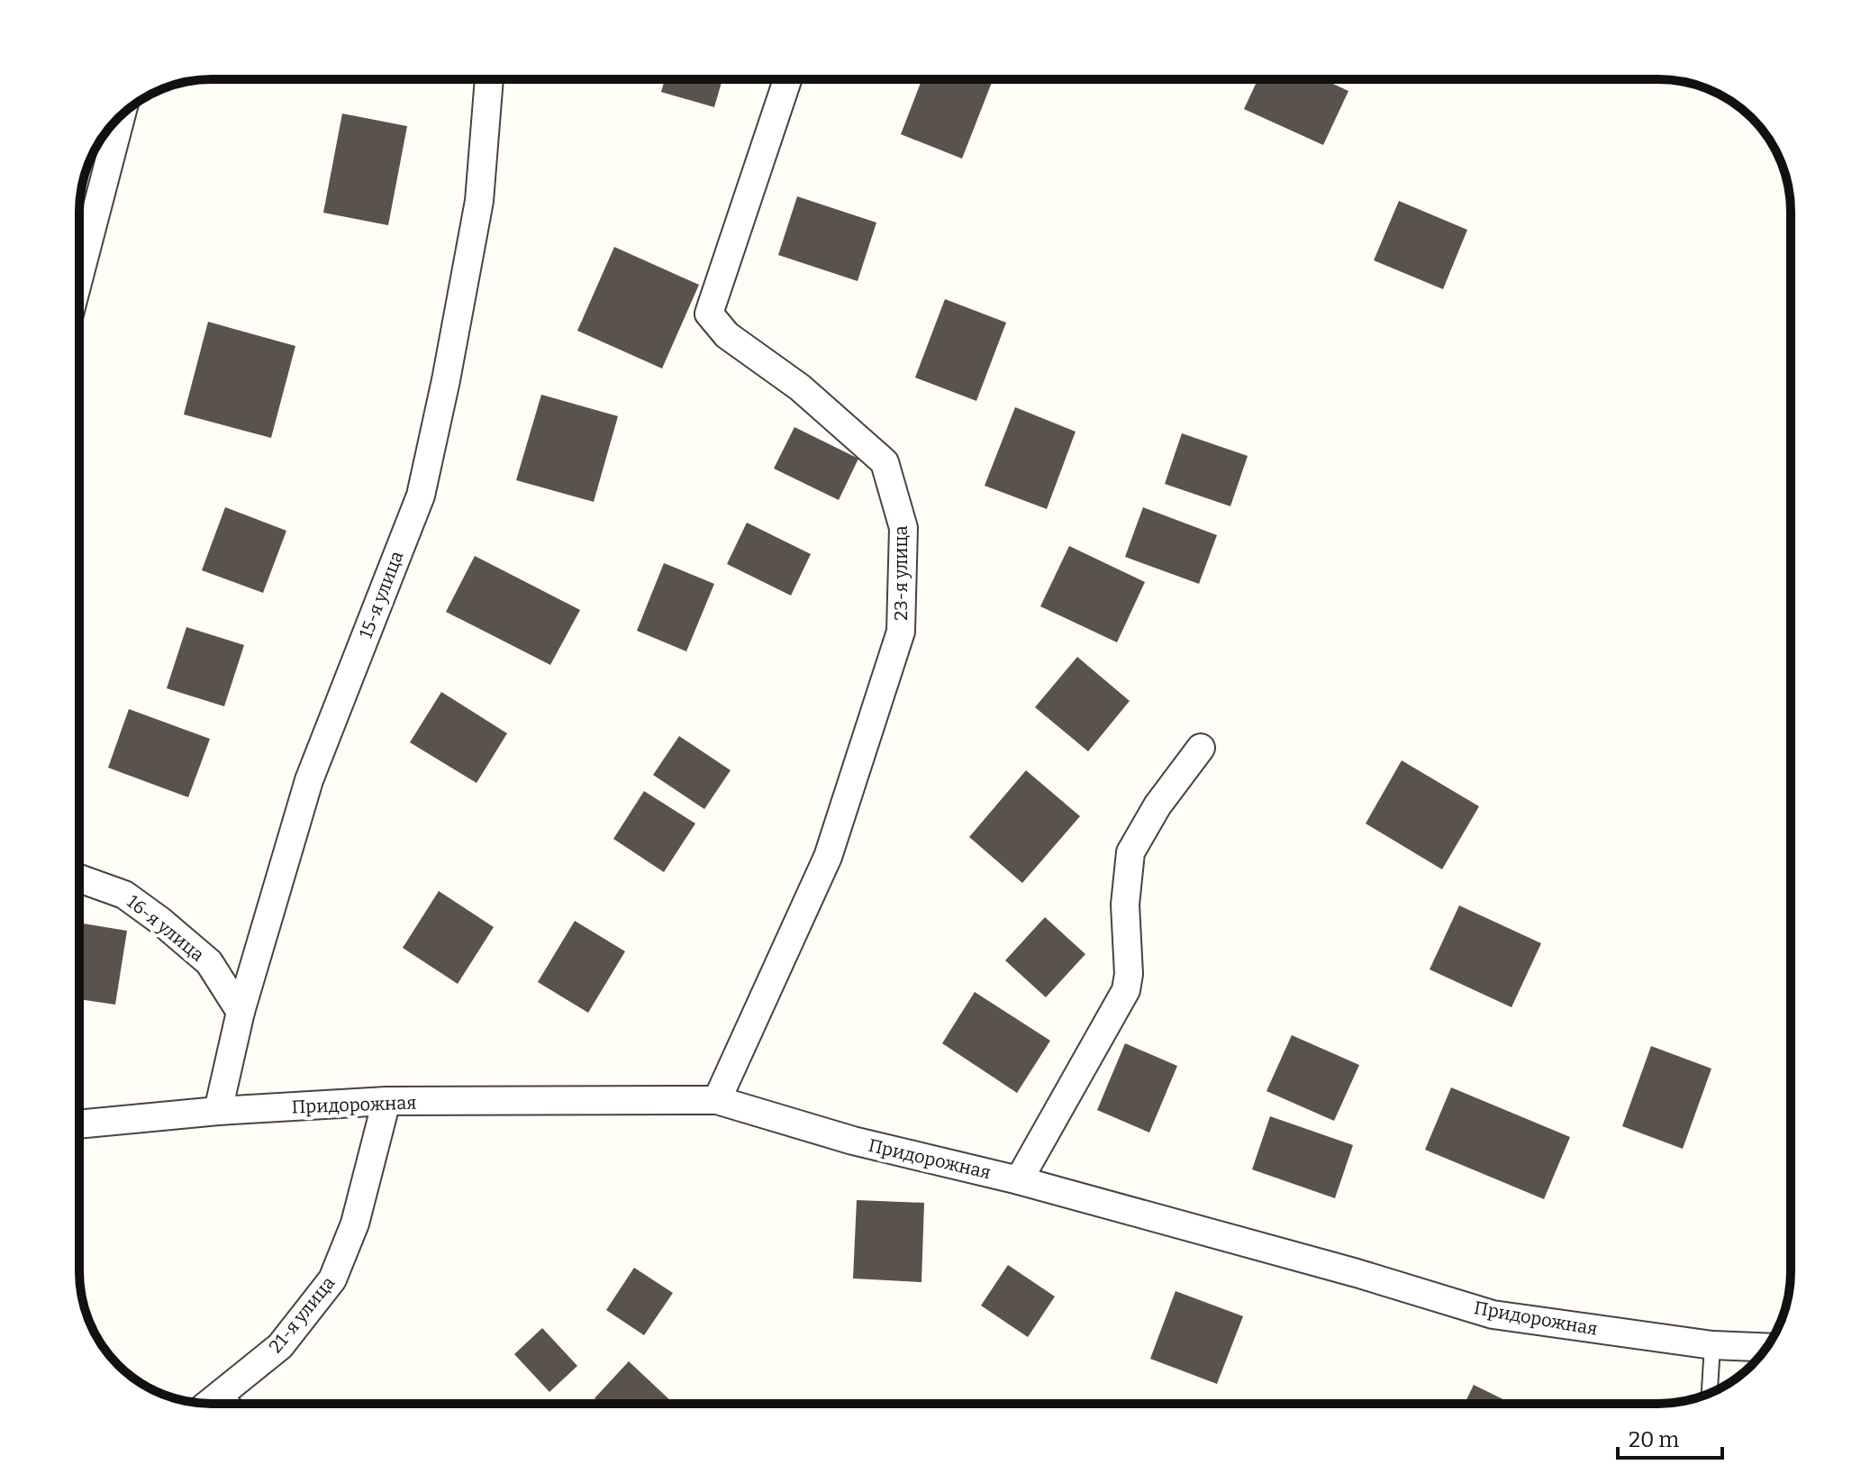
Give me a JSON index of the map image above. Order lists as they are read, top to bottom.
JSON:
{
  "streets": {
    "street": [
      "23-я улица",
      "15-я улица",
      "16-я улица",
      "Придорожная",
      "21-я улица"
    ]
  },
  "crossings": [
    ["23-я улица", "Придорожная"],
    ["15-я улица", "16-я улица"],
    ["15-я улица", "Придорожная"],
    ["Придорожная", "21-я улица"]
  ],
  "scale_bar": "20 m"
}
